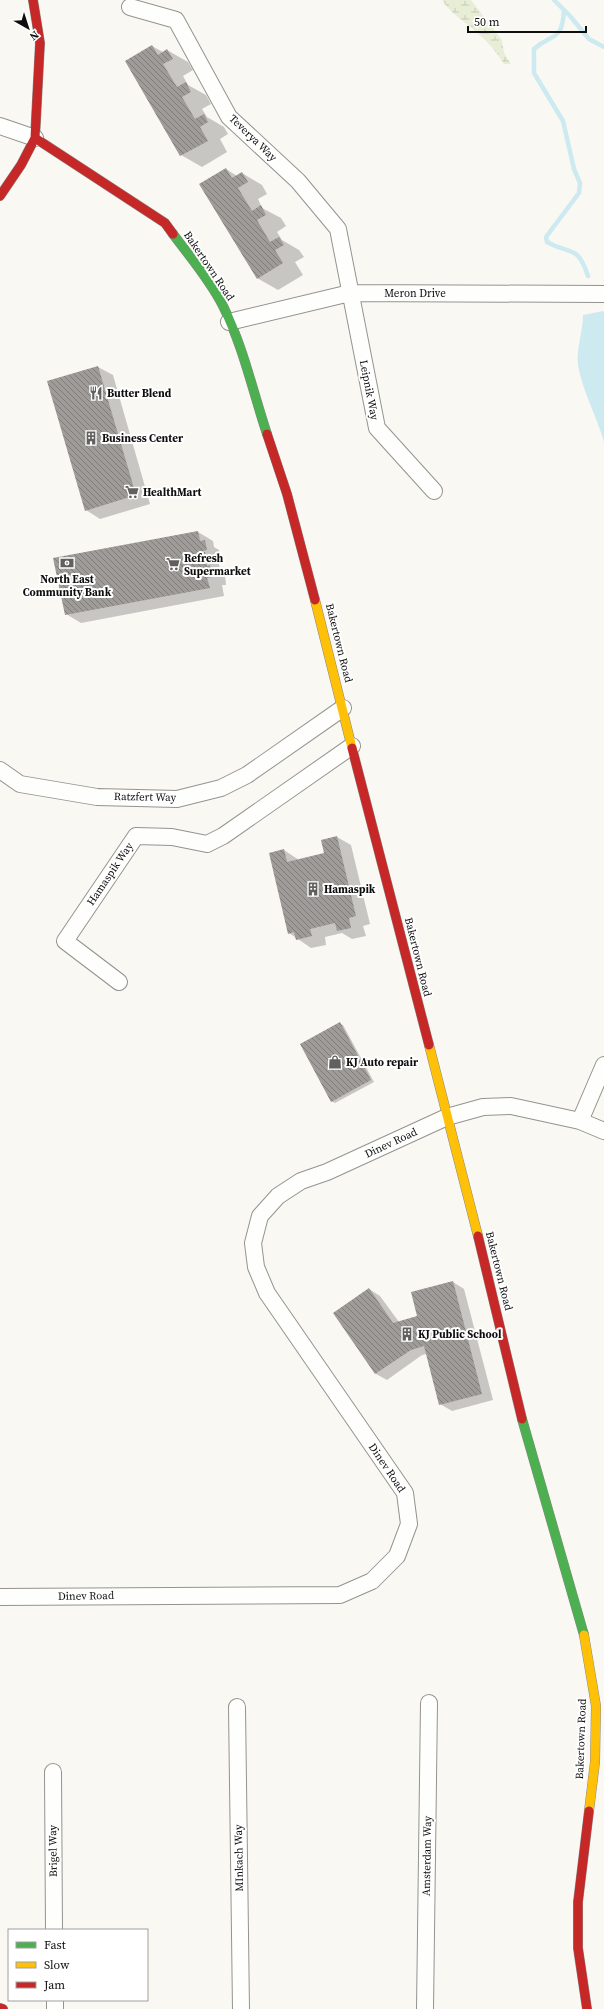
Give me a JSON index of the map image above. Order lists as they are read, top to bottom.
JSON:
{
  "streets": {
    "street": [
      "Teverya Way",
      "Bakertown Road",
      "Meron Drive",
      "Leipnik Way",
      "Ratzfert Way",
      "Hamaspik Way",
      "Dinev Road",
      "Brigel Way",
      "Amsterdam Way",
      "MInkach Way"
    ]
  },
  "crossings": [
    ["Teverya Way", "Meron Drive"],
    ["Teverya Way", "Leipnik Way"],
    ["Bakertown Road", "Meron Drive"],
    ["Bakertown Road", "Ratzfert Way"],
    ["Bakertown Road", "Hamaspik Way"],
    ["Bakertown Road", "Dinev Road"],
    ["Meron Drive", "Leipnik Way"]
  ],
  "places": {
    "restaurant": ["Butter Blend"],
    "building": ["Business Center", "Hamaspik", "KJ Public School"],
    "supermarket": ["HealthMart", "Refresh Supermarket"],
    "bank": ["North East Community Bank"],
    "shop": ["KJ Auto repair"]
  },
  "legend": ["Fast", "Slow", "Jam"],
  "scale_bar": "50 m",
  "north": "bottom right"
}
